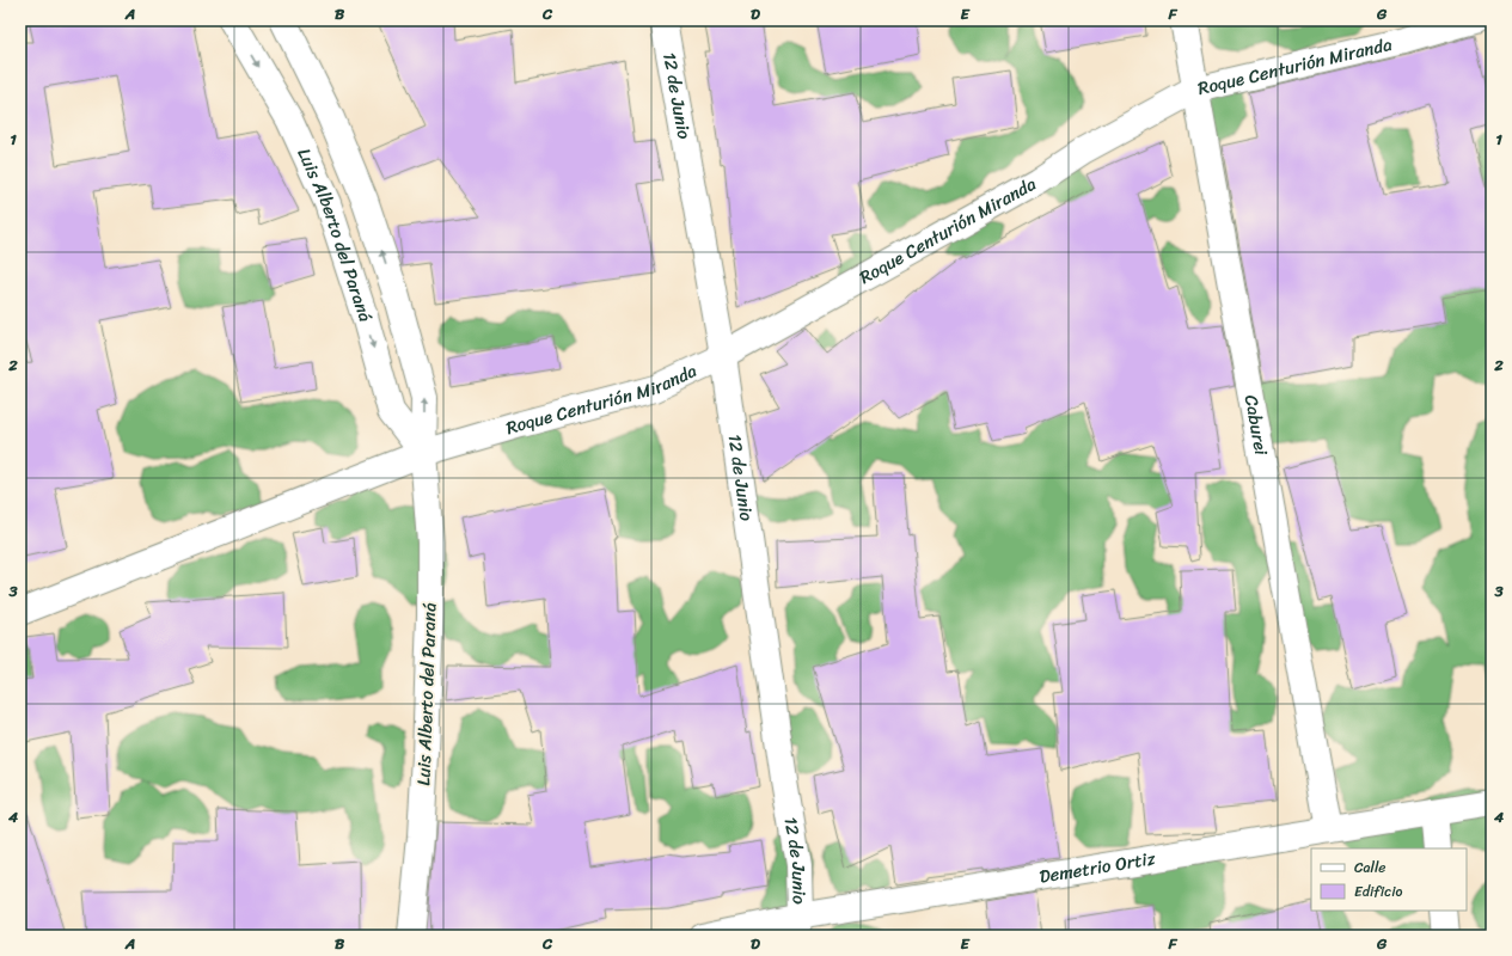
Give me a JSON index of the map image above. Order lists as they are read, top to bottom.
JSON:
{
  "streets": {
    "street": [
      "Roque Centurión Miranda",
      "12 de Junio",
      "Luis Alberto del Paraná",
      "Caburei",
      "Demetrio Ortiz"
    ]
  },
  "crossings": [
    ["Roque Centurión Miranda", "12 de Junio"],
    ["Roque Centurión Miranda", "Luis Alberto del Paraná"],
    ["Roque Centurión Miranda", "Caburei"],
    ["12 de Junio", "Demetrio Ortiz"],
    ["Caburei", "Demetrio Ortiz"]
  ],
  "legend": ["Calle", "Edificio"],
  "grid": {
    "columns": [
      "A",
      "B",
      "C",
      "D",
      "E",
      "F",
      "G"
    ],
    "rows": [
      "1",
      "2",
      "3",
      "4"
    ]
  }
}
